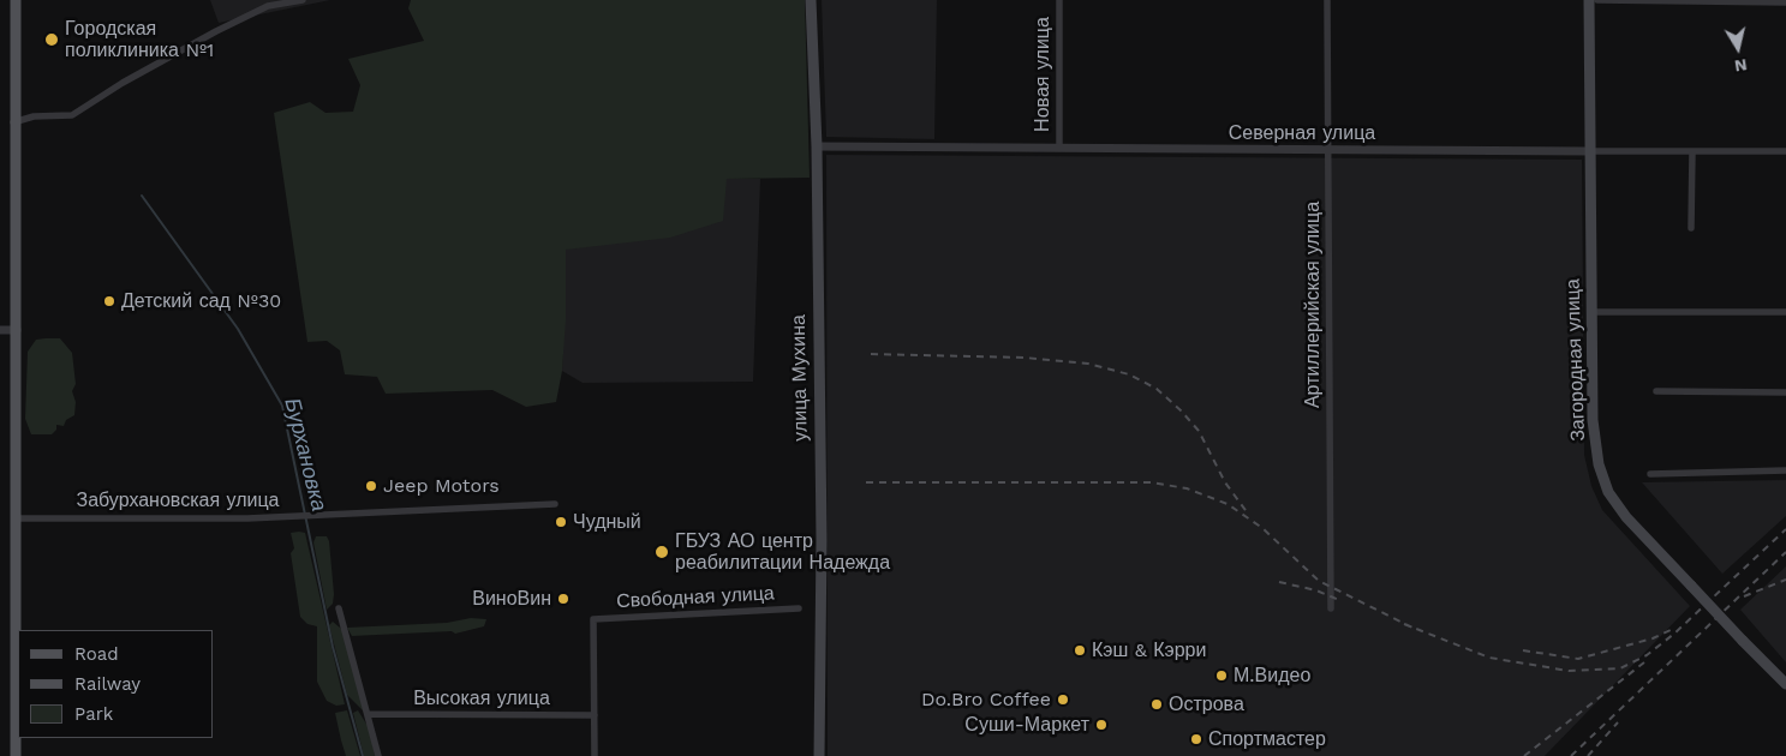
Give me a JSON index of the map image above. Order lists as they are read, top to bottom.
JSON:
{
  "streets": {
    "main road": ["Загородная улица", "улица Мухина"],
    "street": [
      "Новая улица",
      "Северная улица",
      "Артиллерийская улица",
      "Забурхановская улица",
      "Свободная улица",
      "Высокая улица"
    ]
  },
  "crossings": [
    ["Новая улица", "Северная улица"],
    ["Северная улица", "Артиллерийская улица"],
    ["Северная улица", "Загородная улица"],
    ["Северная улица", "улица Мухина"],
    ["Свободная улица", "Высокая улица"]
  ],
  "water": ["Бурхановка"],
  "places": [
    "Городская поликлиника №1",
    "Детский сад №30",
    "Jeep Motors",
    "Чудный",
    "ГБУЗ АО центр реабилитации Надежда",
    "ВиноВин",
    "Кэш & Кэрри",
    "М.Видео",
    "Do.Bro Coffee",
    "Острова",
    "Суши-Маркет",
    "Спортмастер"
  ],
  "legend": ["Road", "Railway", "Park"],
  "north": "bottom"
}
